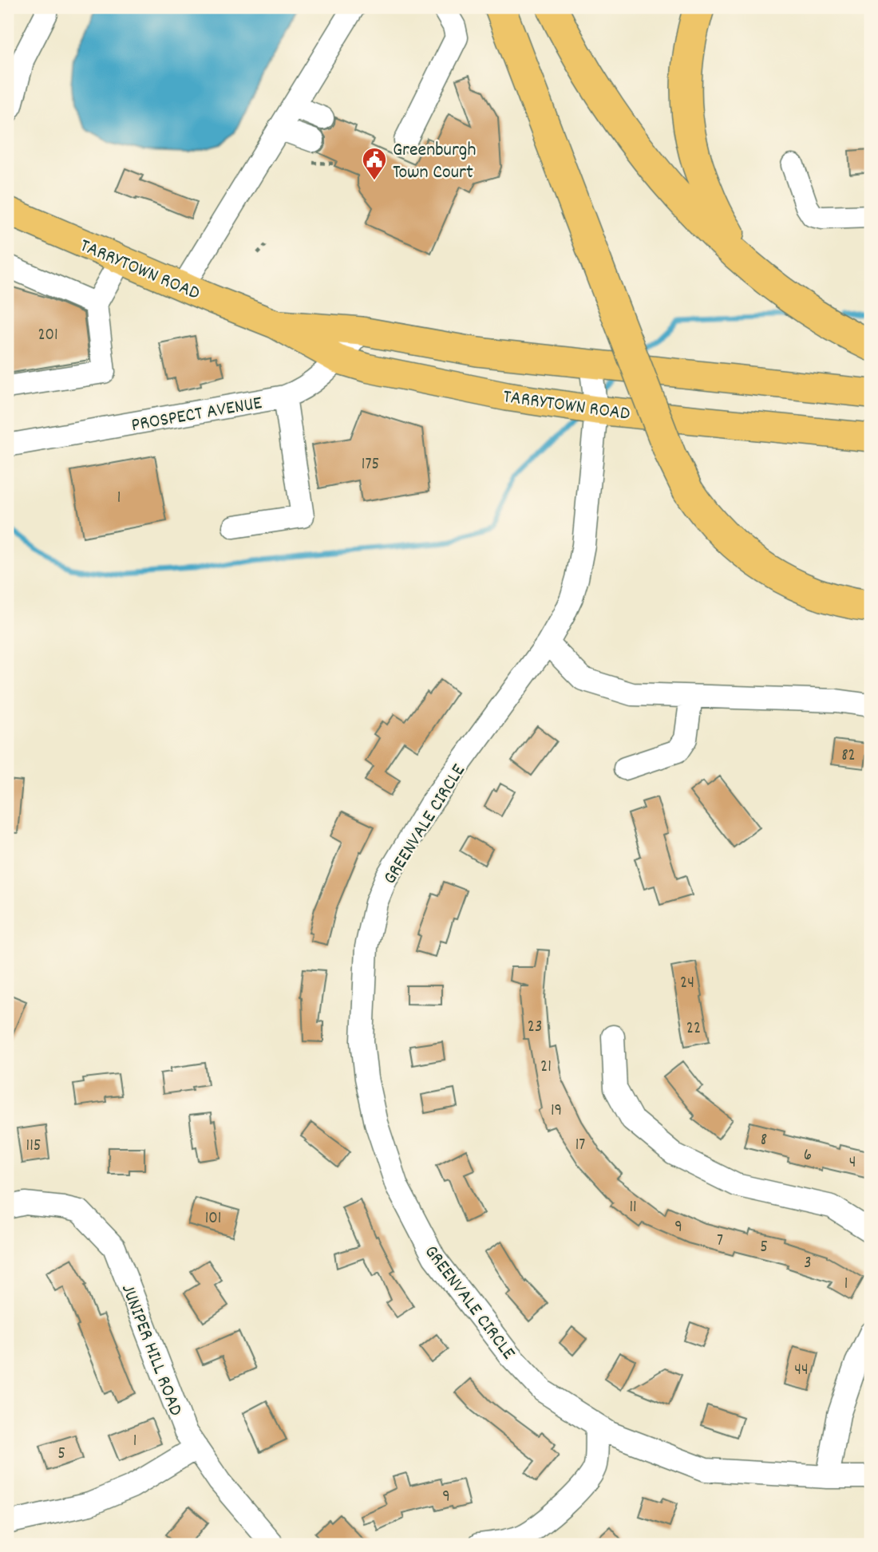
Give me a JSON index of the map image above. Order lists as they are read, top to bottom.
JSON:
{
  "streets": {
    "main road": ["TARRYTOWN ROAD"],
    "street": ["PROSPECT AVENUE", "GREENVALE CIRCLE", "JUNIPER HILL ROAD"]
  },
  "crossings": [
    ["TARRYTOWN ROAD", "PROSPECT AVENUE"],
    ["TARRYTOWN ROAD", "GREENVALE CIRCLE"]
  ],
  "places": {
    "public building": ["Greenburgh Town Court"]
  },
  "house_numbers": [
    "201",
    "175",
    "1",
    "82",
    "24",
    "23",
    "22",
    "21",
    "19",
    "8",
    "17",
    "115",
    "6",
    "4",
    "11",
    "101",
    "9",
    "7",
    "5",
    "3",
    "1",
    "44",
    "1",
    "5",
    "9"
  ]
}
